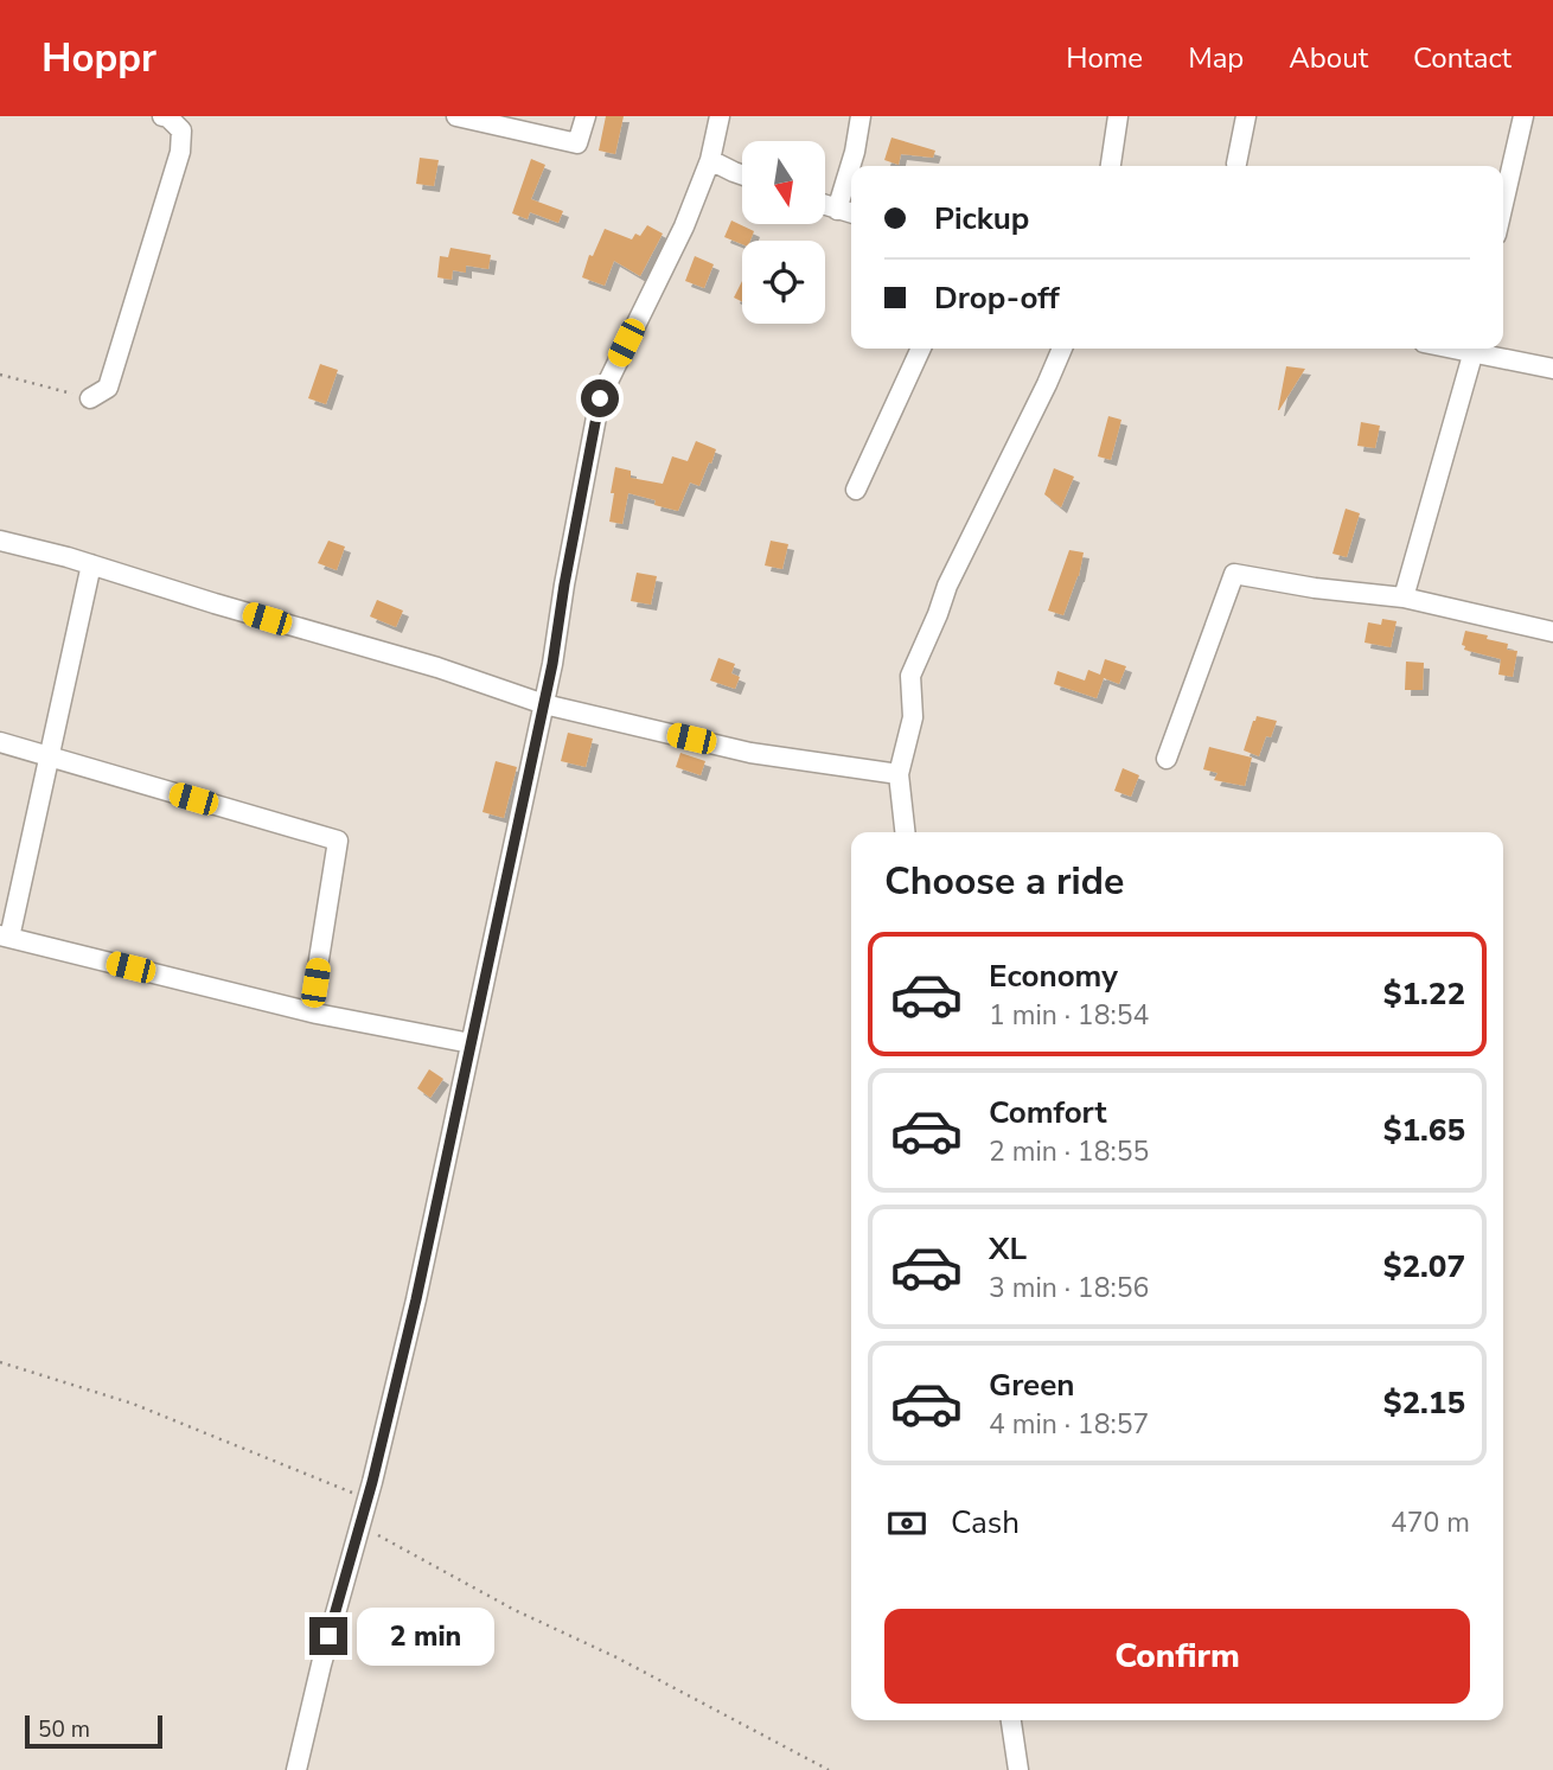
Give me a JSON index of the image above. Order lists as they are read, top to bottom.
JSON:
{
  "scale_bar": "50 m",
  "north": "bottom",
  "page": {
    "header": "Hoppr",
    "nav": [
      "Home",
      "Map",
      "About",
      "Contact"
    ],
    "banner": ["Pickup", "Drop-off"],
    "heading": "Choose a ride",
    "list": [
      {
        "name": "Economy",
        "note": "1 min · 18:54",
        "value": "$1.22"
      },
      {
        "name": "Comfort",
        "note": "2 min · 18:55",
        "value": "$1.65"
      },
      {
        "name": "XL",
        "note": "3 min · 18:56",
        "value": "$2.07"
      },
      {
        "name": "Green",
        "note": "4 min · 18:57",
        "value": "$2.15"
      }
    ],
    "pay": ["Cash", "470 m"],
    "buttons": "Confirm",
    "bubble": "2 min",
    "scale": "50 m"
  }
}
